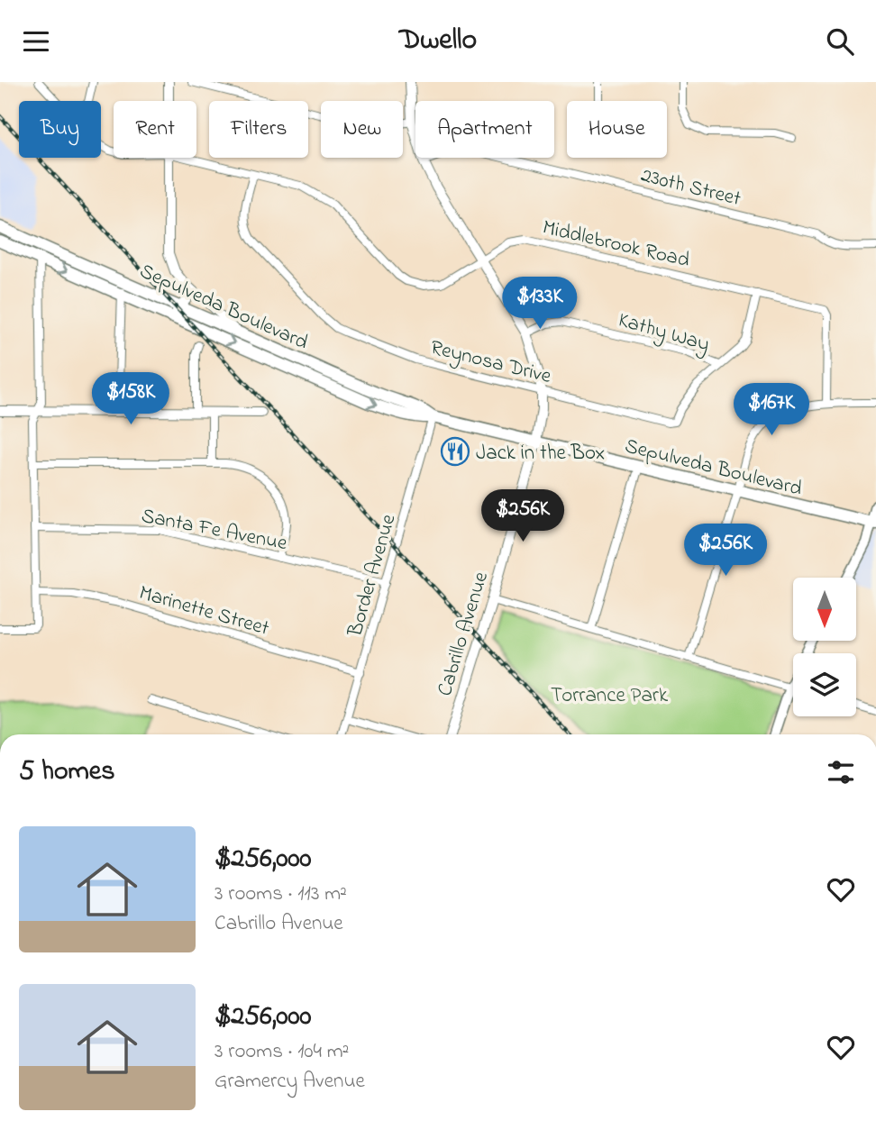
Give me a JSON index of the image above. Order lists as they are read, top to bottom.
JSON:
{
  "streets": {
    "main road": ["Sepulveda Boulevard"],
    "street": [
      "230th Street",
      "Middlebrook Road",
      "Kathy Way",
      "Reynosa Drive",
      "Santa Fe Avenue",
      "Border Avenue",
      "Marinette Street",
      "Cabrillo Avenue"
    ]
  },
  "crossings": [
    ["230th Street", "Cabrillo Avenue"],
    ["Middlebrook Road", "Reynosa Drive"],
    ["Middlebrook Road", "Cabrillo Avenue"],
    ["Sepulveda Boulevard", "Border Avenue"],
    ["Sepulveda Boulevard", "Cabrillo Avenue"],
    ["Kathy Way", "Reynosa Drive"],
    ["Kathy Way", "Cabrillo Avenue"],
    ["Reynosa Drive", "Cabrillo Avenue"],
    ["Santa Fe Avenue", "Border Avenue"],
    ["Border Avenue", "Marinette Street"]
  ],
  "parks": ["Torrance Park"],
  "places": {
    "restaurant": ["Jack in the Box"]
  },
  "north": "bottom",
  "page": {
    "header": "Dwello",
    "chip": [
      "Buy",
      "Rent",
      "Filters",
      "New",
      "Apartment",
      "House"
    ],
    "price": [
      "$133K",
      "$158K",
      "$167K",
      "$256K",
      "$256K"
    ],
    "heading": "5 homes",
    "list": [
      {
        "name": "$256,000",
        "note": "3 rooms · 113 m² · Cabrillo Avenue"
      },
      {
        "name": "$256,000",
        "note": "3 rooms · 104 m² · Gramercy Avenue"
      }
    ]
  }
}
